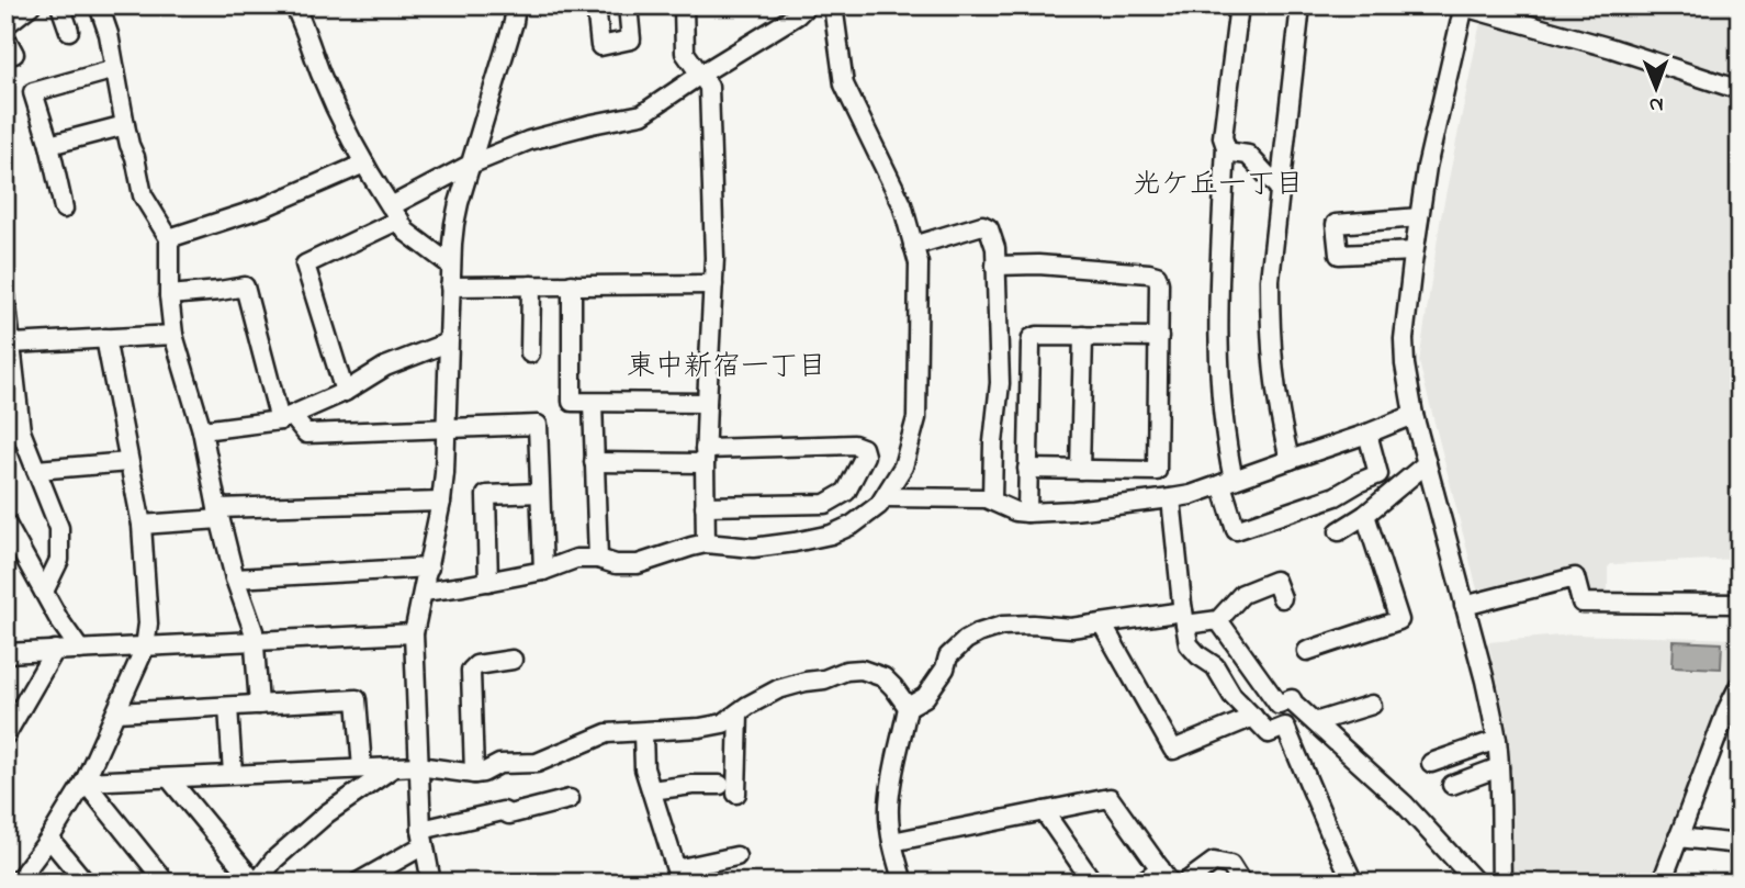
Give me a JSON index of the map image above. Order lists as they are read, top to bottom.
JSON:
{
  "districts": ["光ケ丘一丁目", "東中新宿一丁目"],
  "north": "bottom"
}
